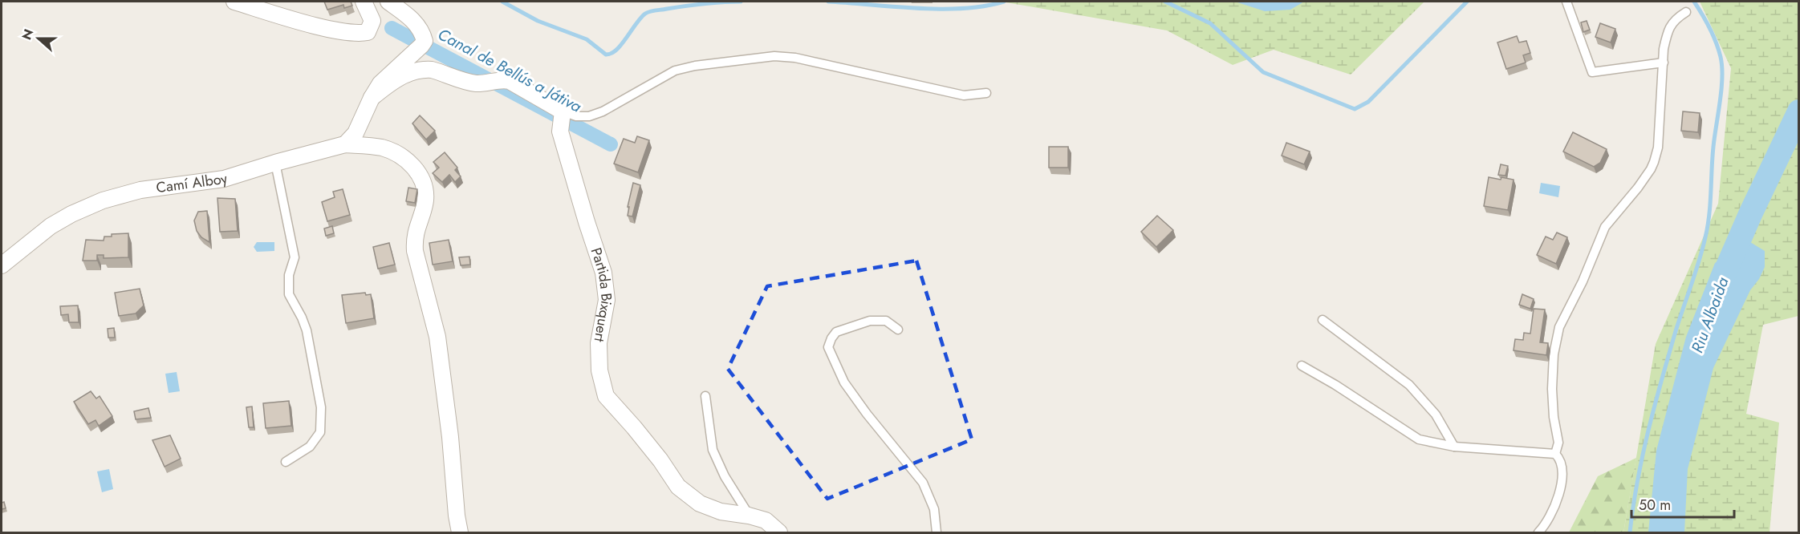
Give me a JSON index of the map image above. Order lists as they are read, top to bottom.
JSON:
{
  "streets": {
    "street": ["Camí Alboy", "Partida Bixquert"]
  },
  "water": ["Canal de Bellús a Játiva", "Riu Albaida"],
  "scale_bar": "50 m",
  "north": "left"
}
